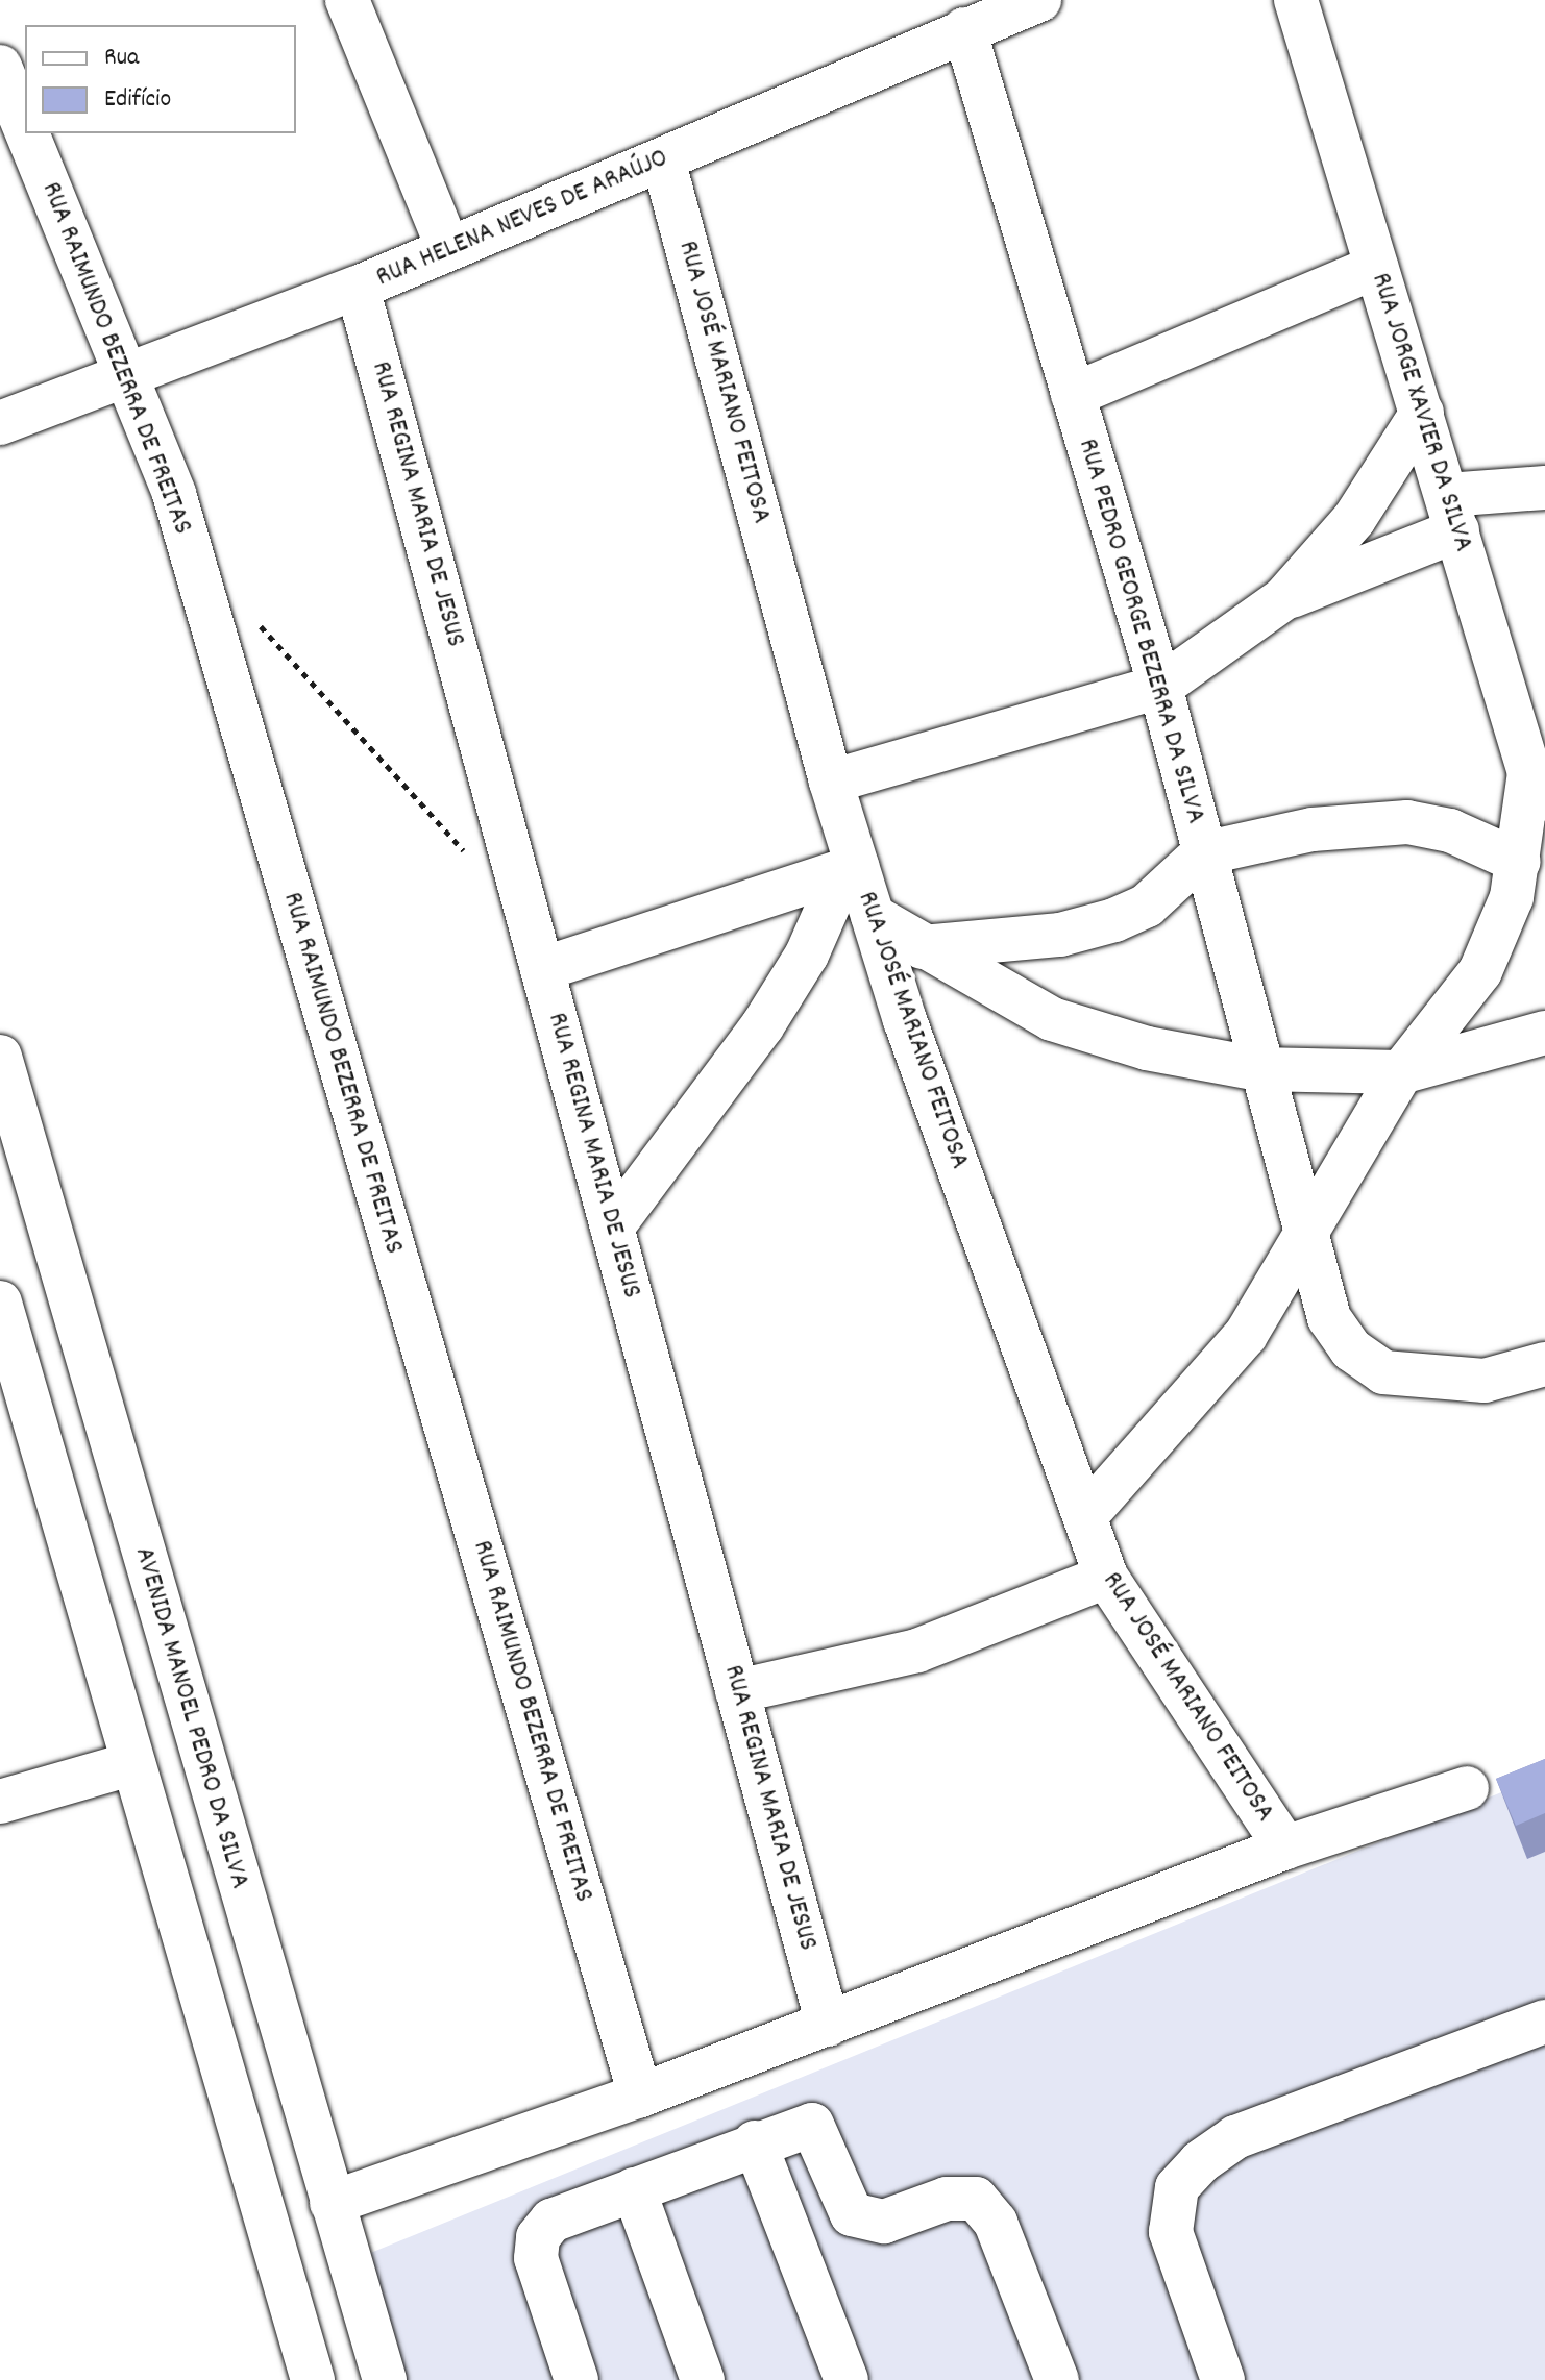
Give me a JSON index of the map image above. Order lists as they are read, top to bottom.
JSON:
{
  "streets": {
    "street": [
      "RUA HELENA NEVES DE ARAÚJO",
      "RUA RAIMUNDO BEZERRA DE FREITAS",
      "RUA JOSÉ MARIANO FEITOSA",
      "RUA JORGE XAVIER DA SILVA",
      "RUA REGINA MARIA DE JESUS",
      "RUA PEDRO GEORGE BEZERRA DA SILVA",
      "AVENIDA MANOEL PEDRO DA SILVA"
    ]
  },
  "crossings": [
    ["RUA HELENA NEVES DE ARAÚJO", "RUA RAIMUNDO BEZERRA DE FREITAS"],
    ["RUA HELENA NEVES DE ARAÚJO", "RUA JOSÉ MARIANO FEITOSA"],
    ["RUA HELENA NEVES DE ARAÚJO", "RUA REGINA MARIA DE JESUS"],
    ["RUA HELENA NEVES DE ARAÚJO", "RUA PEDRO GEORGE BEZERRA DA SILVA"]
  ],
  "legend": ["Rua", "Edifício"]
}
